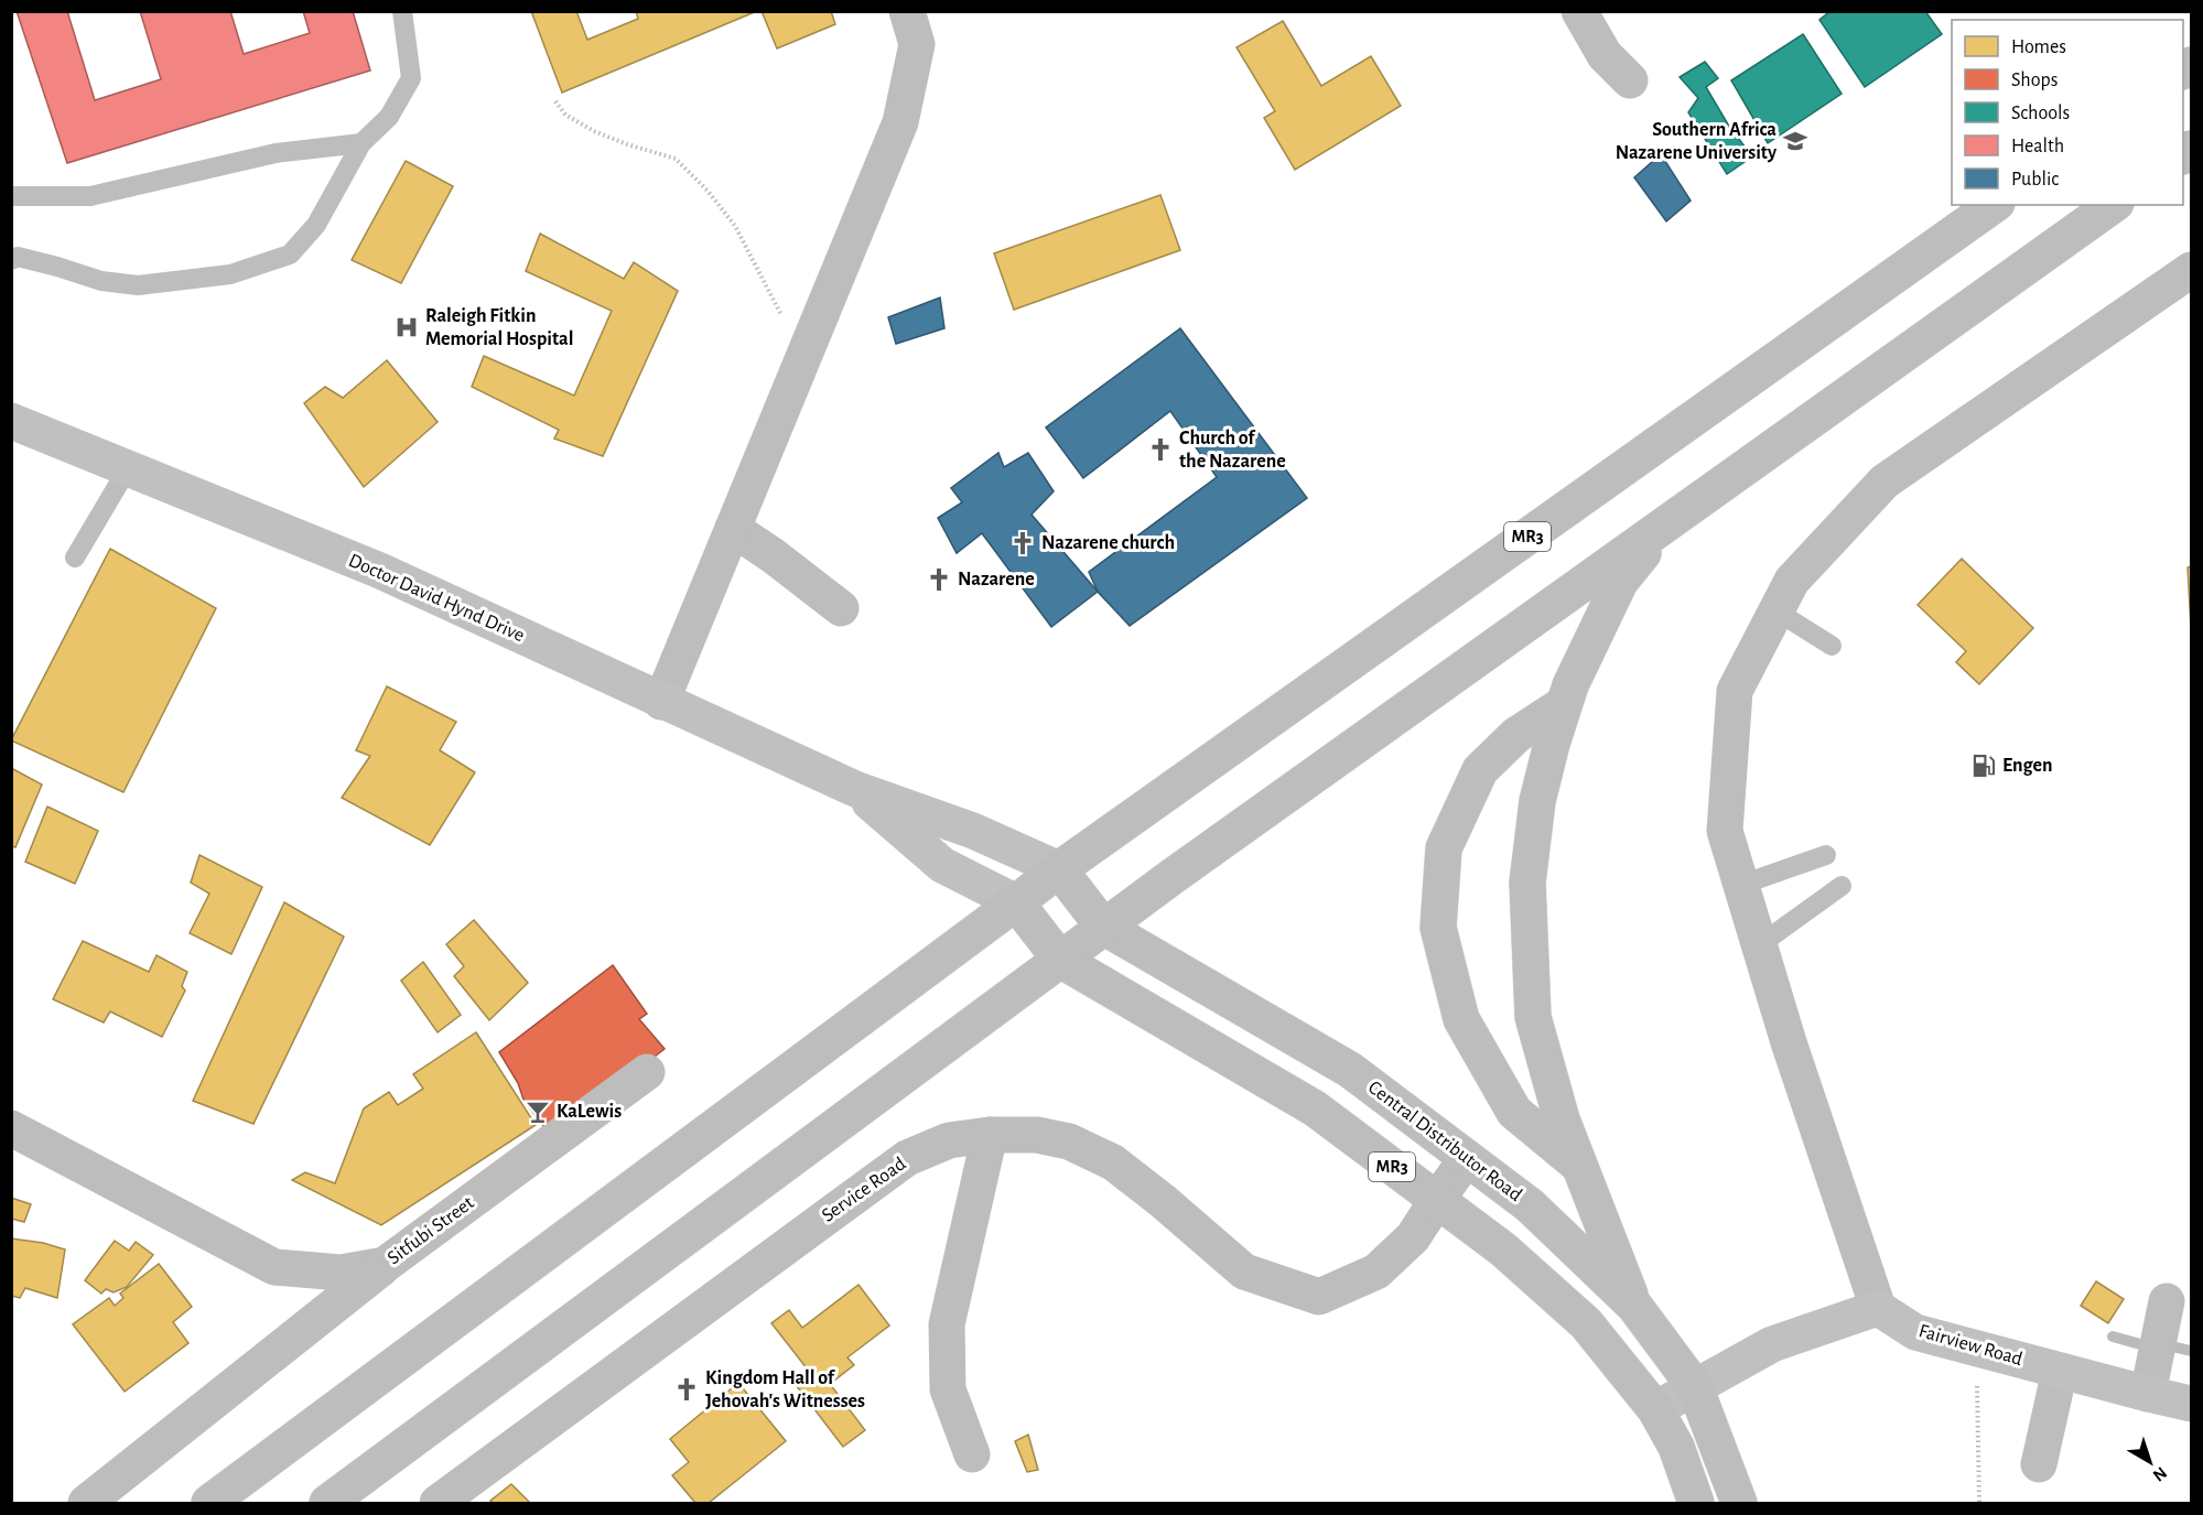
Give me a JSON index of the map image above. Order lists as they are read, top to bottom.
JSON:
{
  "streets": {
    "main road": [
      "MR3",
      "Doctor David Hynd Drive",
      "Central Distributor Road",
      "Service Road",
      "Sitfubi Street",
      "Fairview Road"
    ]
  },
  "crossings": [
    ["MR3", "Doctor David Hynd Drive"],
    ["MR3", "Central Distributor Road"],
    ["MR3", "Service Road"],
    ["Doctor David Hynd Drive", "Central Distributor Road"],
    ["Central Distributor Road", "Service Road"]
  ],
  "places": {
    "school or university": ["Southern Africa Nazarene University"],
    "hospital": ["Raleigh Fitkin Memorial Hospital"],
    "church": [
      "Church of the Nazarene",
      "Nazarene church",
      "Nazarene",
      "Kingdom Hall of Jehovah's Witnesses"
    ],
    "fuel station": ["Engen"],
    "bar": ["KaLewis"]
  },
  "legend": [
    "Homes",
    "Shops",
    "Schools",
    "Health",
    "Public"
  ],
  "north": "bottom right"
}
